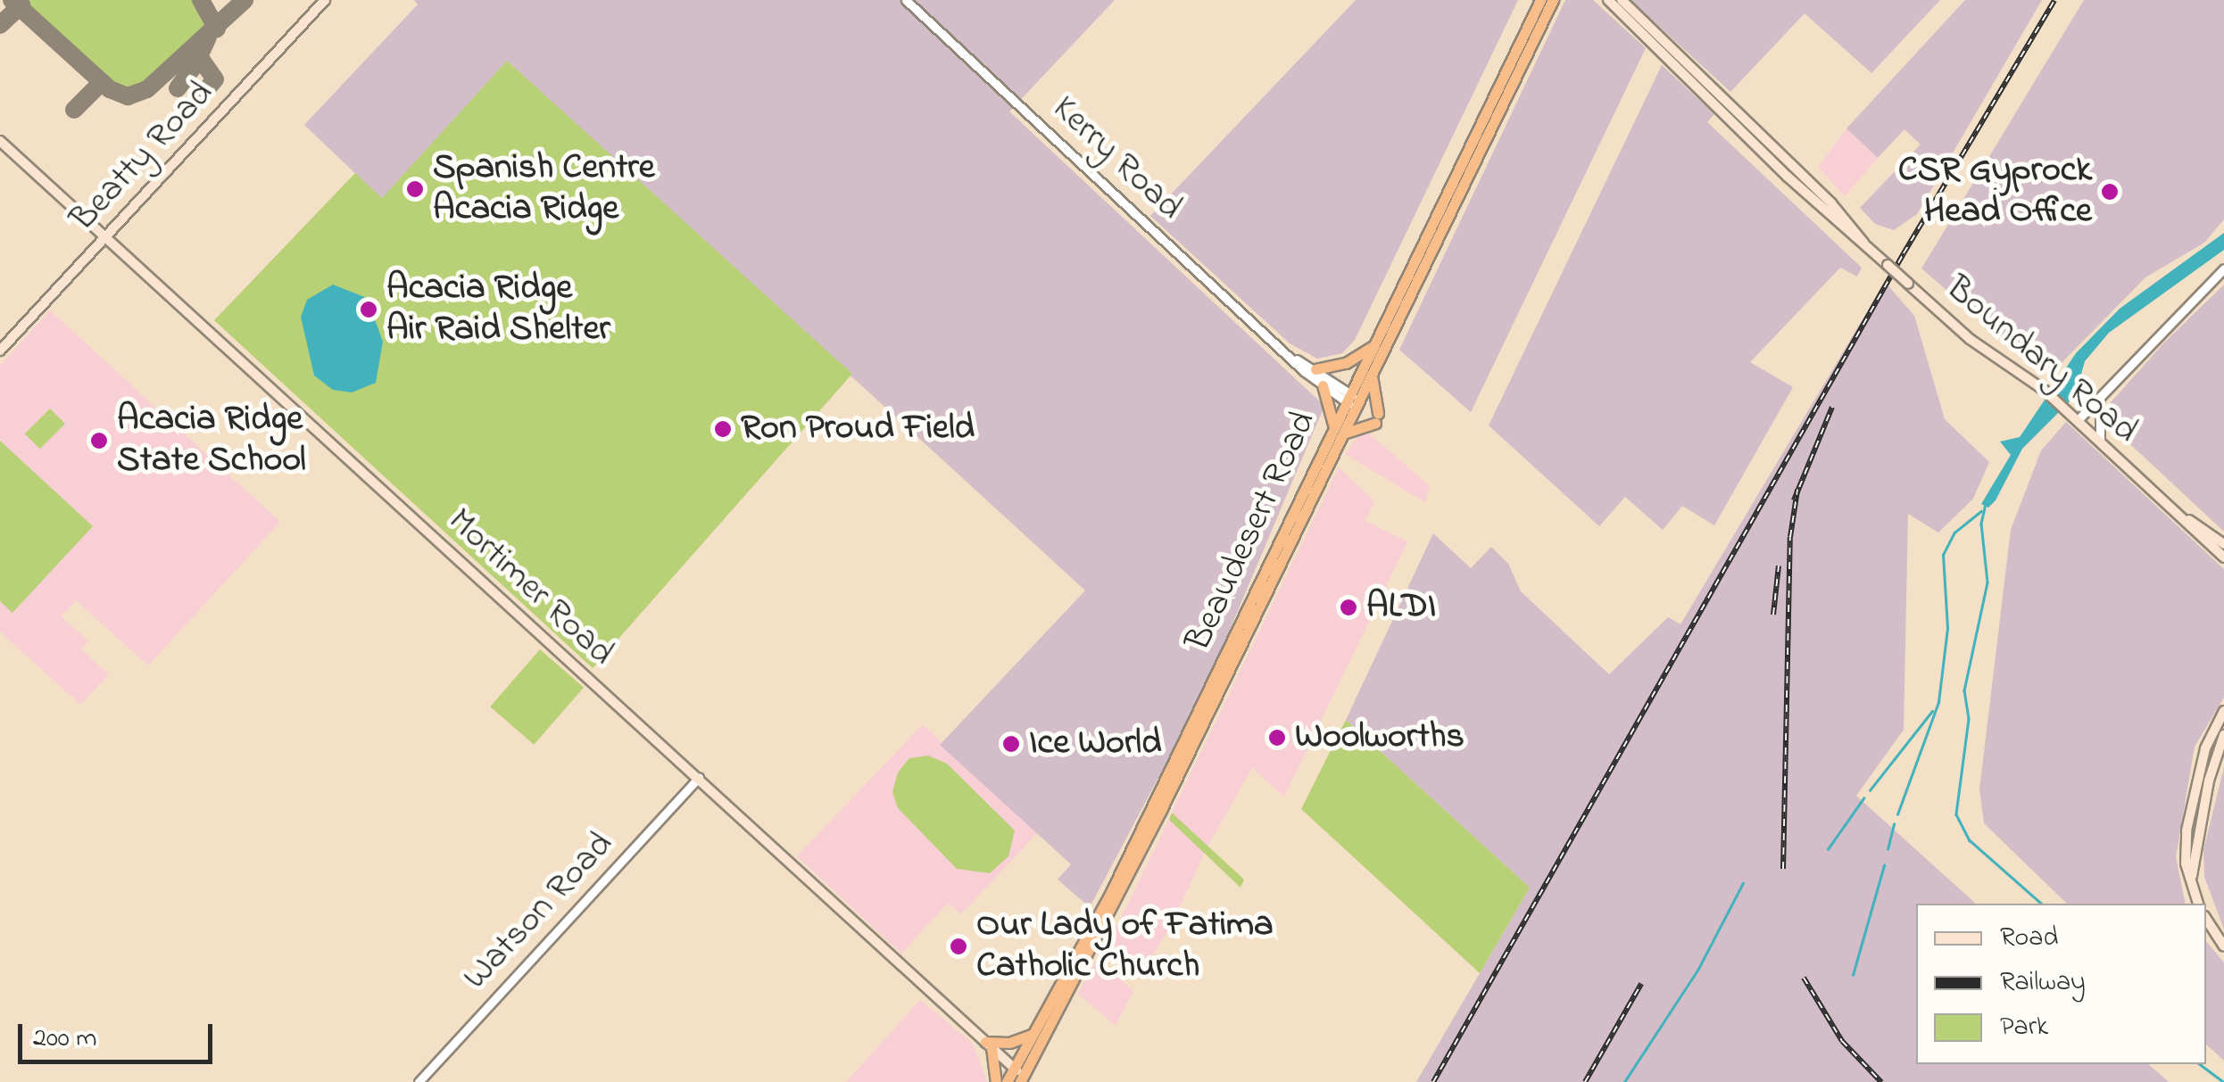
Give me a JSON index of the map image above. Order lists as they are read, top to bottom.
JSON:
{
  "streets": {
    "highway": ["Beaudesert Road"],
    "main road": ["Beatty Road", "Boundary Road", "Mortimer Road"],
    "street": ["Kerry Road", "Watson Road"]
  },
  "crossings": [
    ["Beatty Road", "Mortimer Road"],
    ["Kerry Road", "Beaudesert Road"],
    ["Beaudesert Road", "Mortimer Road"],
    ["Mortimer Road", "Watson Road"]
  ],
  "places": [
    "Spanish Centre Acacia Ridge",
    "CSR Gyprock Head Office",
    "Acacia Ridge Air Raid Shelter",
    "Ron Proud Field",
    "Acacia Ridge State School",
    "ALDI",
    "Woolworths",
    "Ice World",
    "Our Lady of Fatima Catholic Church"
  ],
  "legend": ["Road", "Railway", "Park"],
  "scale_bar": "200 m"
}
